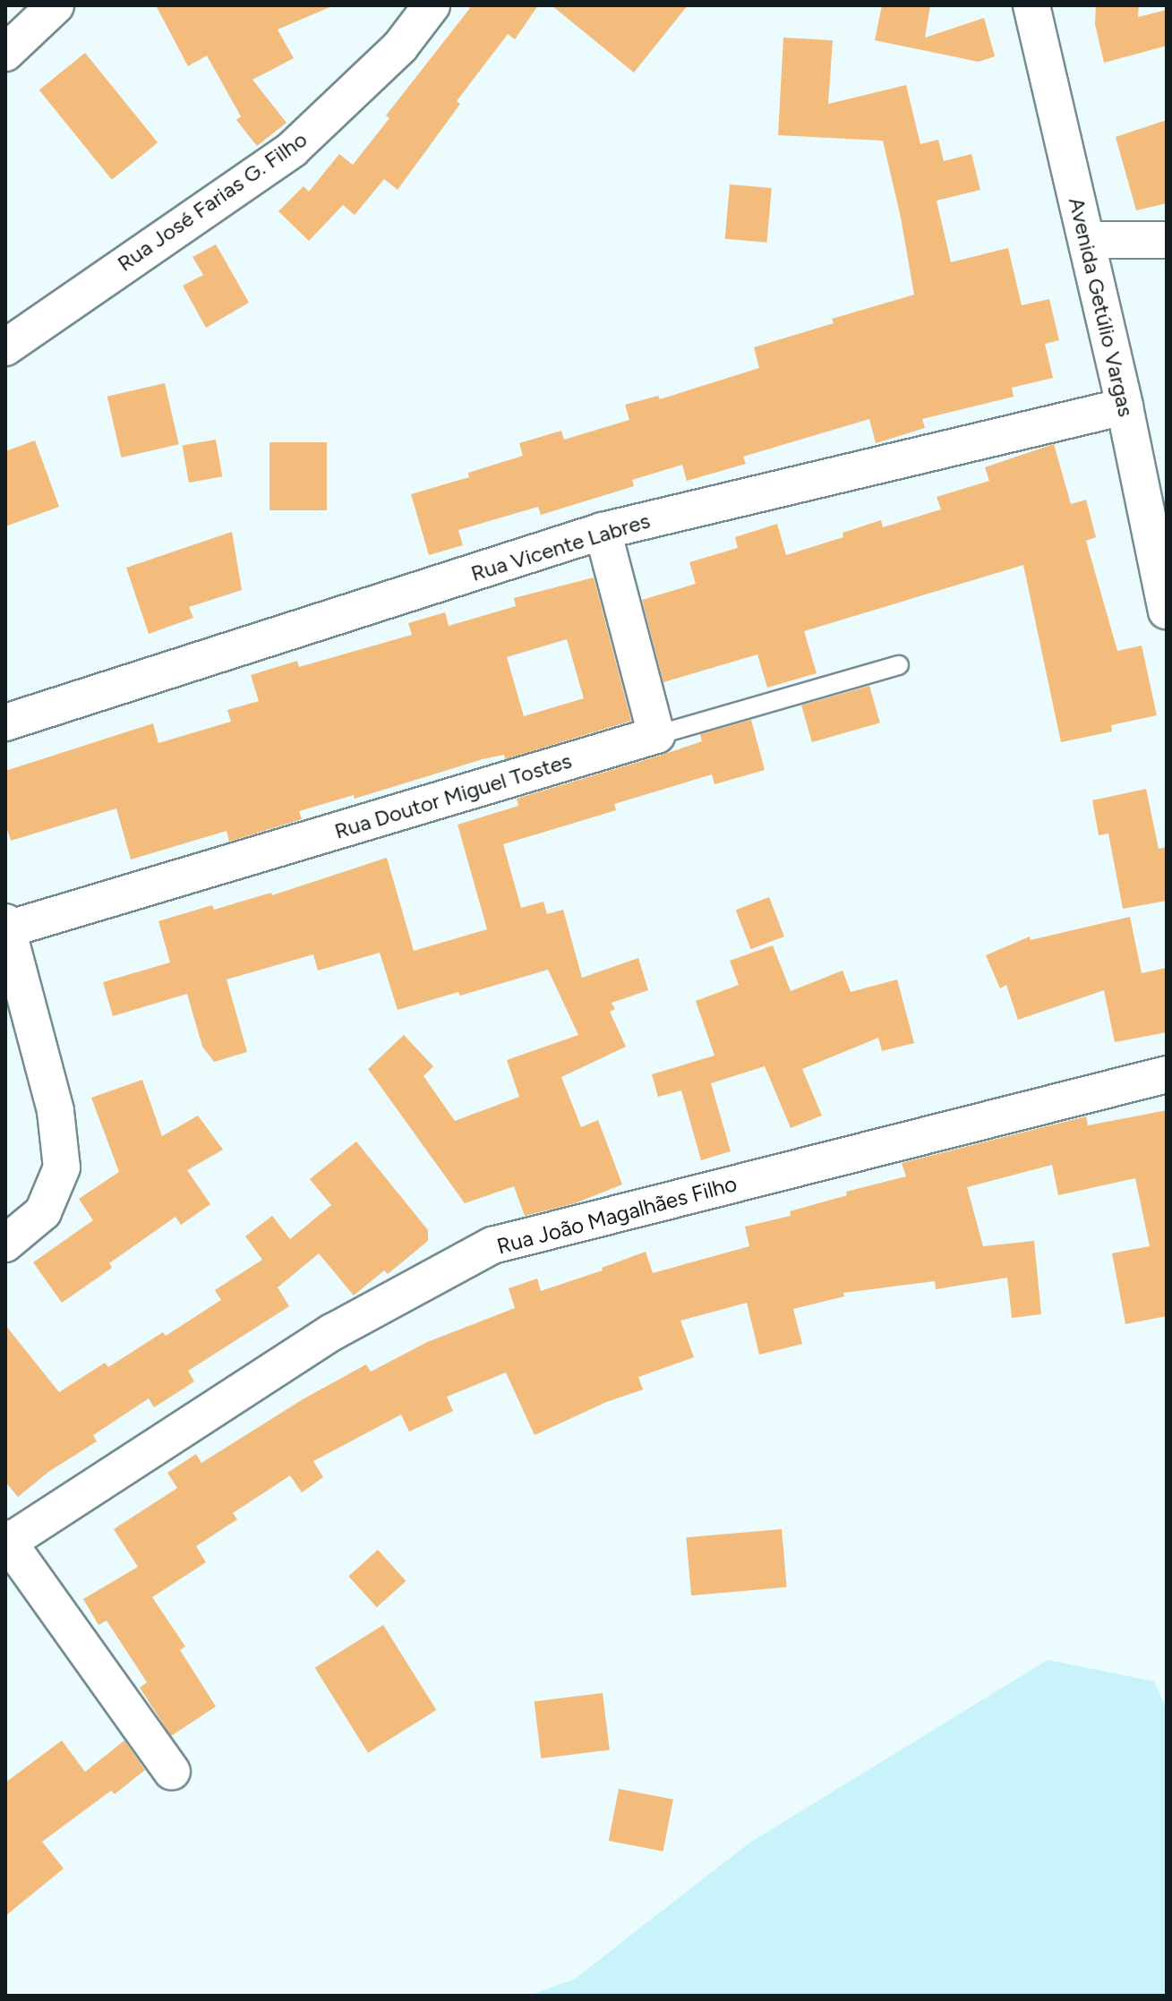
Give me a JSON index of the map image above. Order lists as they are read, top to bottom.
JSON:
{
  "streets": {
    "street": [
      "Rua José Farias G. Filho",
      "Avenida Getúlio Vargas",
      "Rua Vicente Labres",
      "Rua Doutor Miguel Tostes",
      "Rua João Magalhães Filho"
    ]
  },
  "crossings": [
    ["Avenida Getúlio Vargas", "Rua Vicente Labres"]
  ]
}
